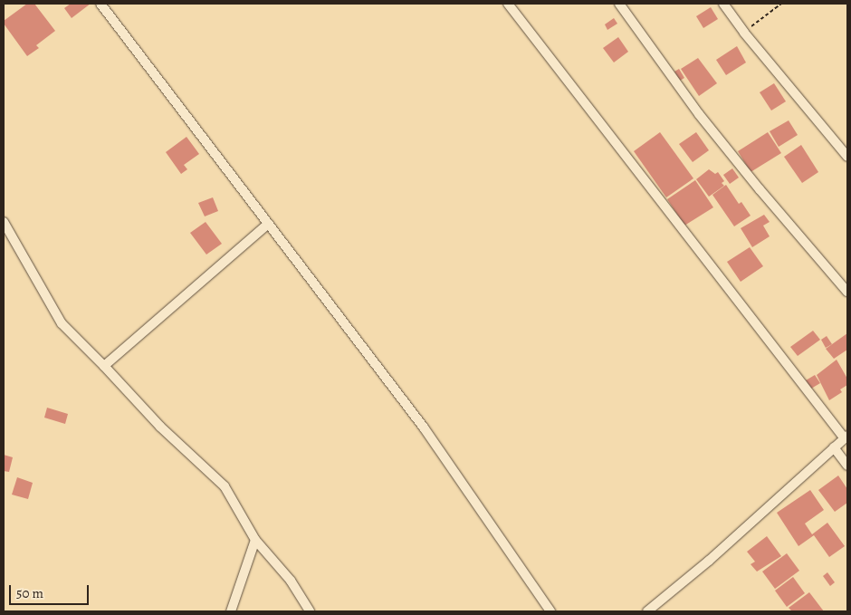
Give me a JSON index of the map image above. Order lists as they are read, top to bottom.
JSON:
{
  "scale_bar": "50 m"
}
